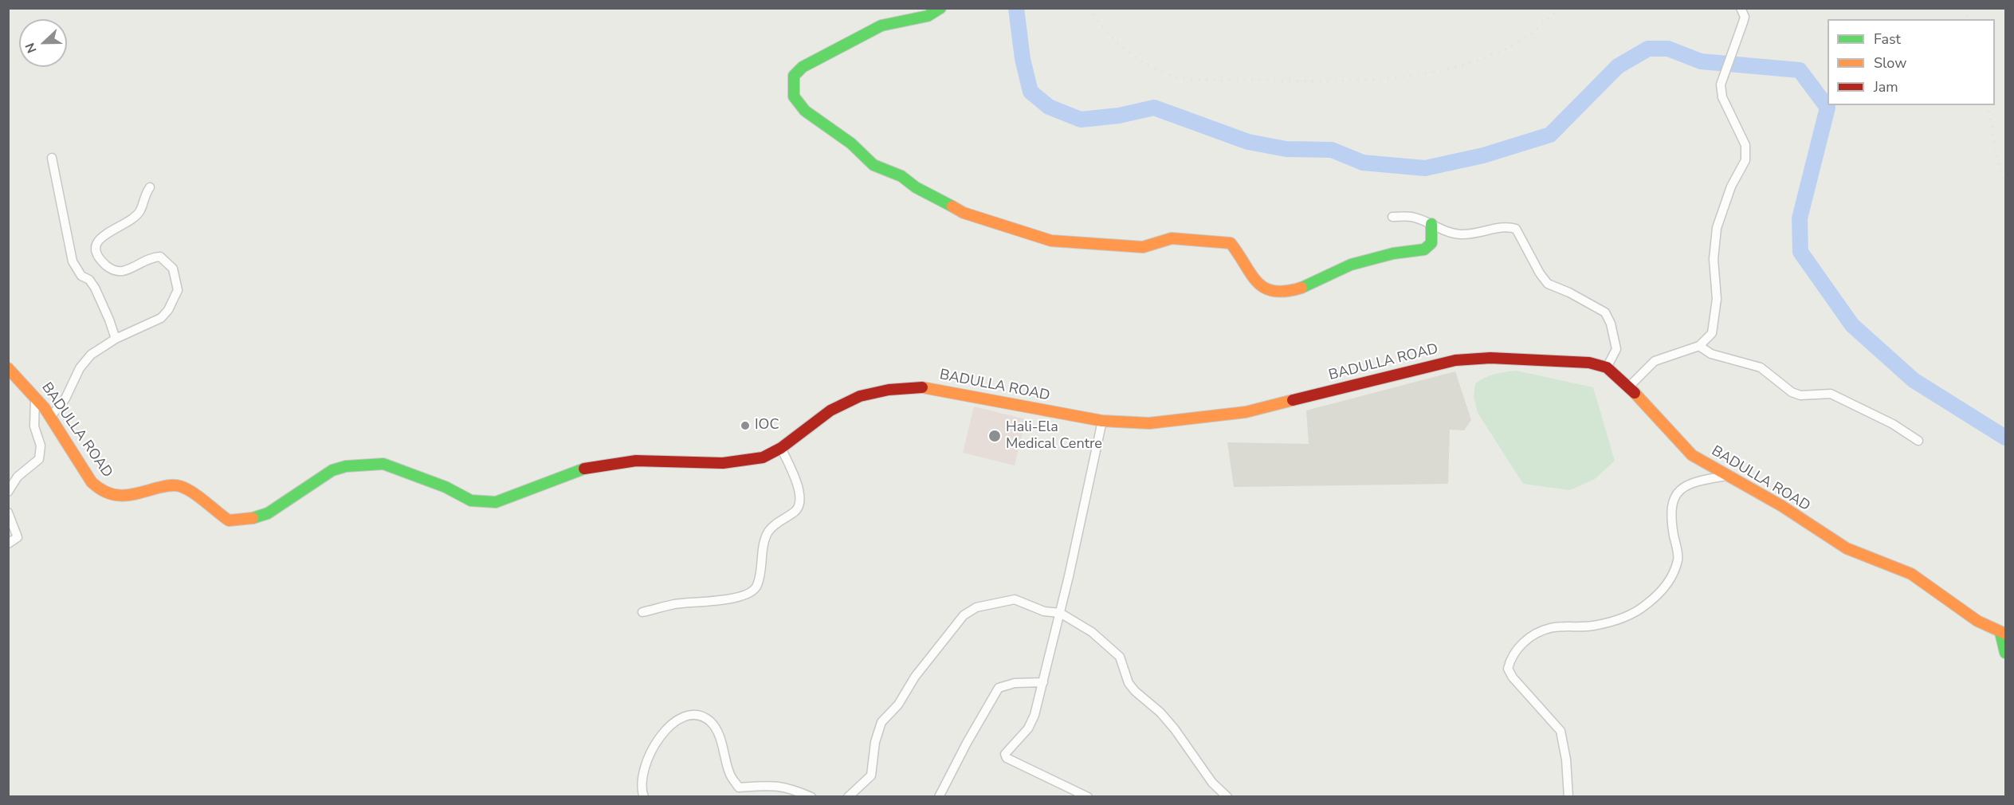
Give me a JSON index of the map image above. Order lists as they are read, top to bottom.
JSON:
{
  "streets": {
    "main road": ["BADULLA ROAD"]
  },
  "places": ["IOC", "Hali-Ela Medical Centre"],
  "legend": ["Fast", "Slow", "Jam"],
  "north": "left"
}
